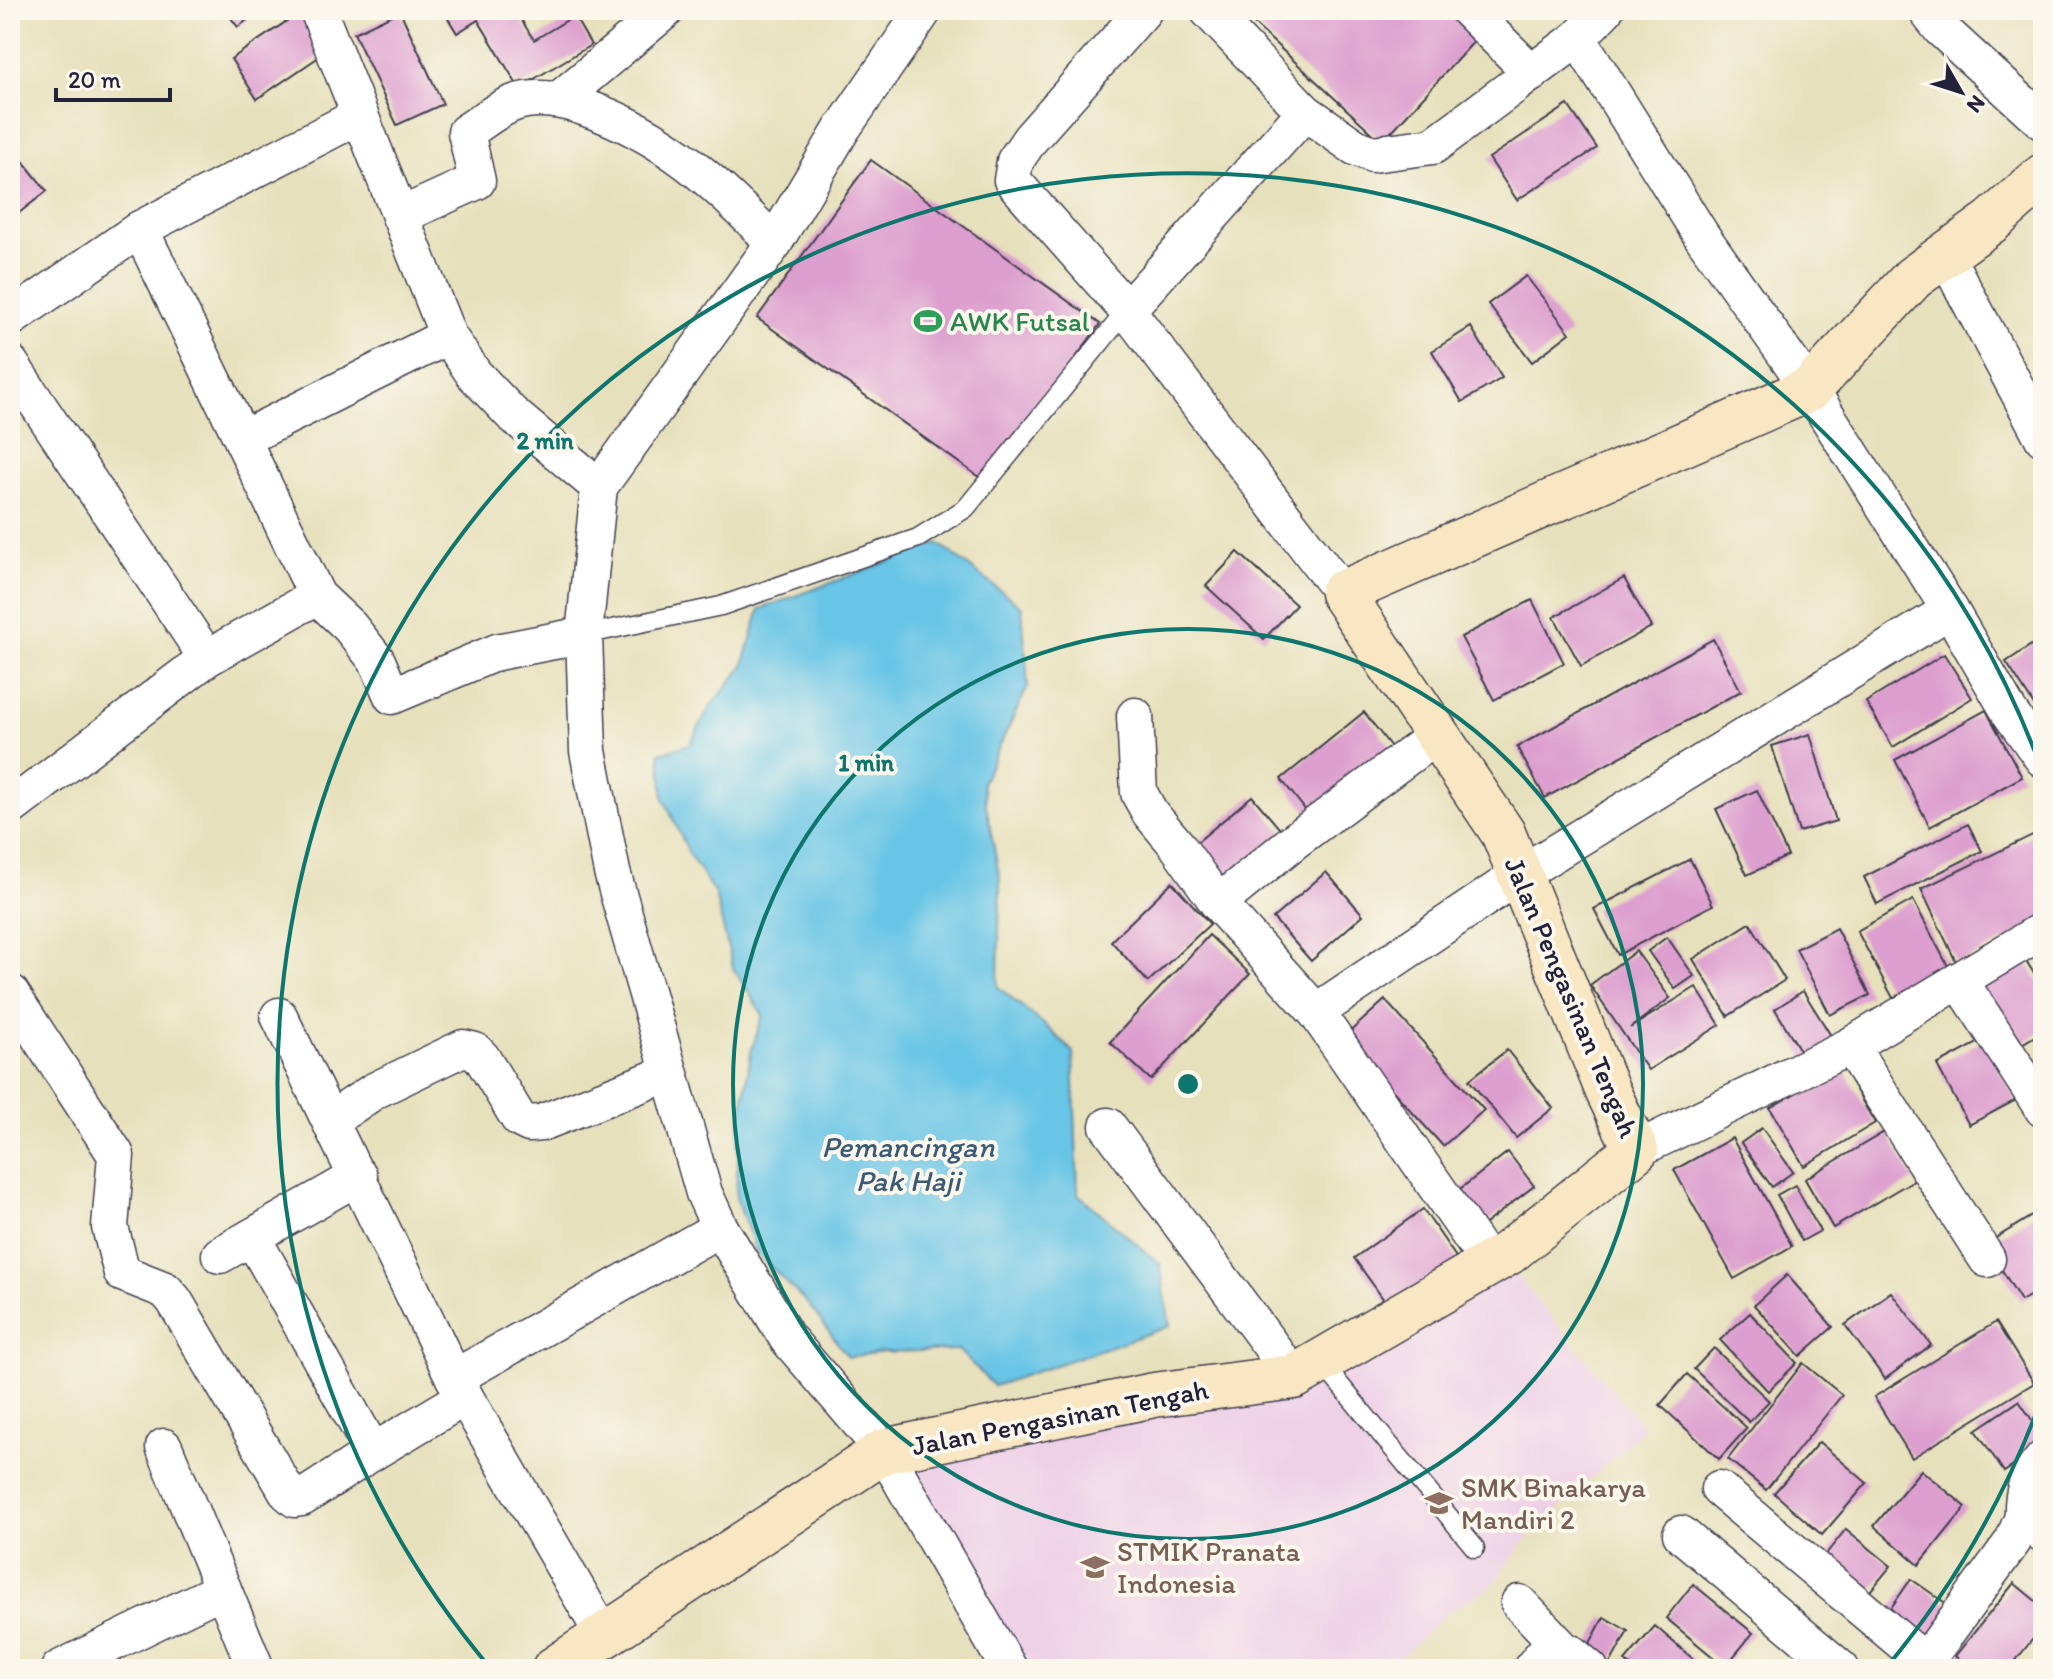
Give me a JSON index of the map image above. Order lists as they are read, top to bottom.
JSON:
{
  "streets": {
    "street": ["Jalan Pengasinan Tengah"]
  },
  "water": ["Pemancingan Pak Haji"],
  "places": {
    "sports": ["AWK Futsal"],
    "school or university": ["SMK Binakarya Mandiri 2", "STMIK Pranata Indonesia"]
  },
  "scale_bar": "20 m",
  "north": "bottom right",
  "rings": ["2 min", "1 min"]
}
